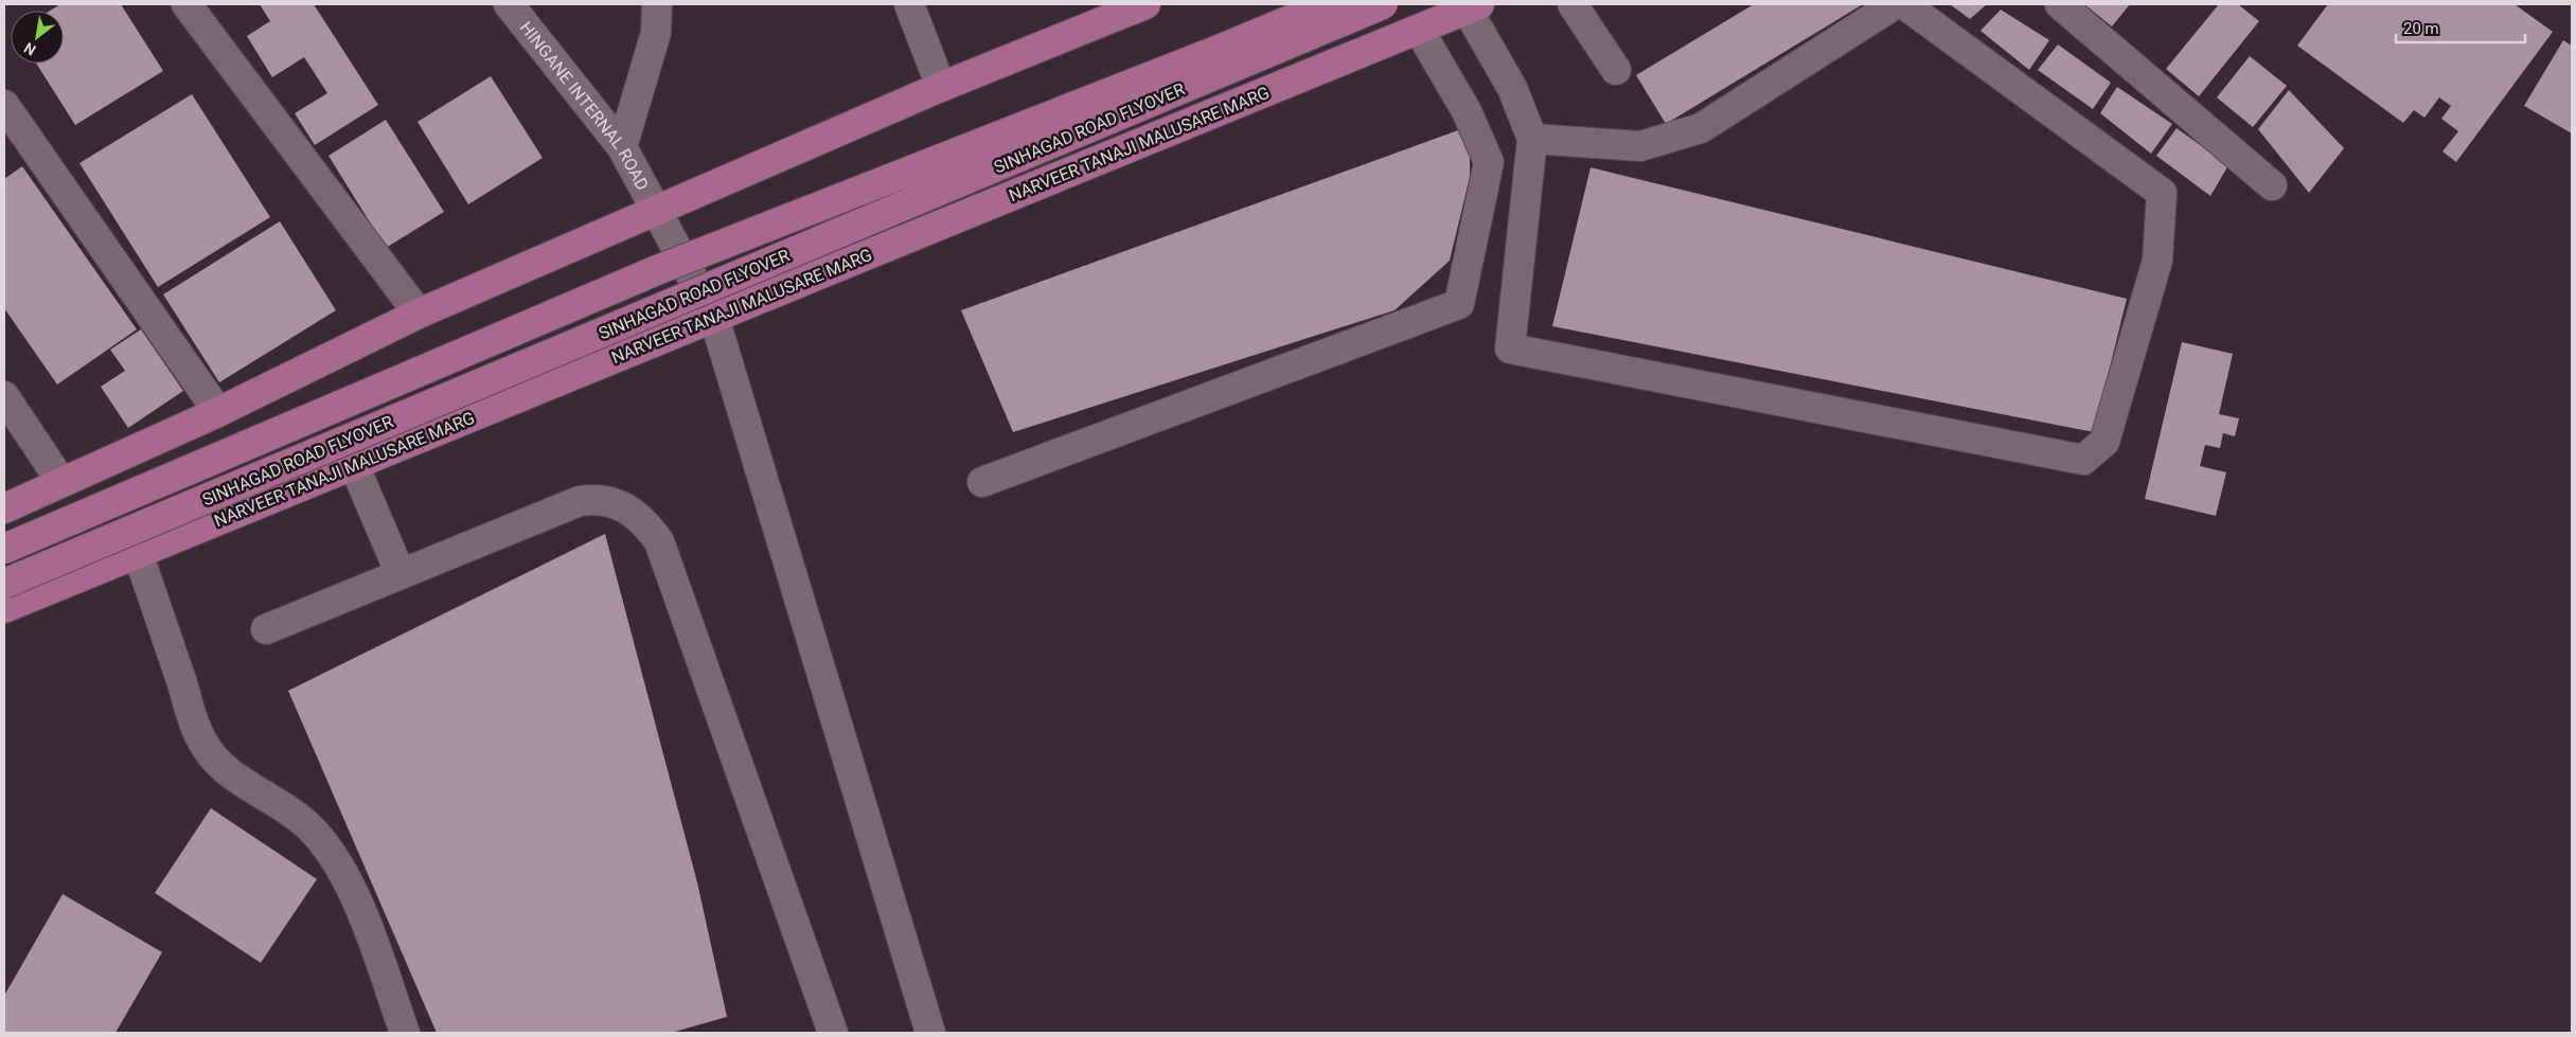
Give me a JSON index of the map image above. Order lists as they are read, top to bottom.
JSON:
{
  "streets": {
    "main road": ["SINHAGAD ROAD FLYOVER", "NARVEER TANAJI MALUSARE MARG"],
    "street": ["HINGANE INTERNAL ROAD"]
  },
  "crossings": [
    ["HINGANE INTERNAL ROAD", "NARVEER TANAJI MALUSARE MARG"]
  ],
  "scale_bar": "20 m",
  "north": "bottom left"
}
